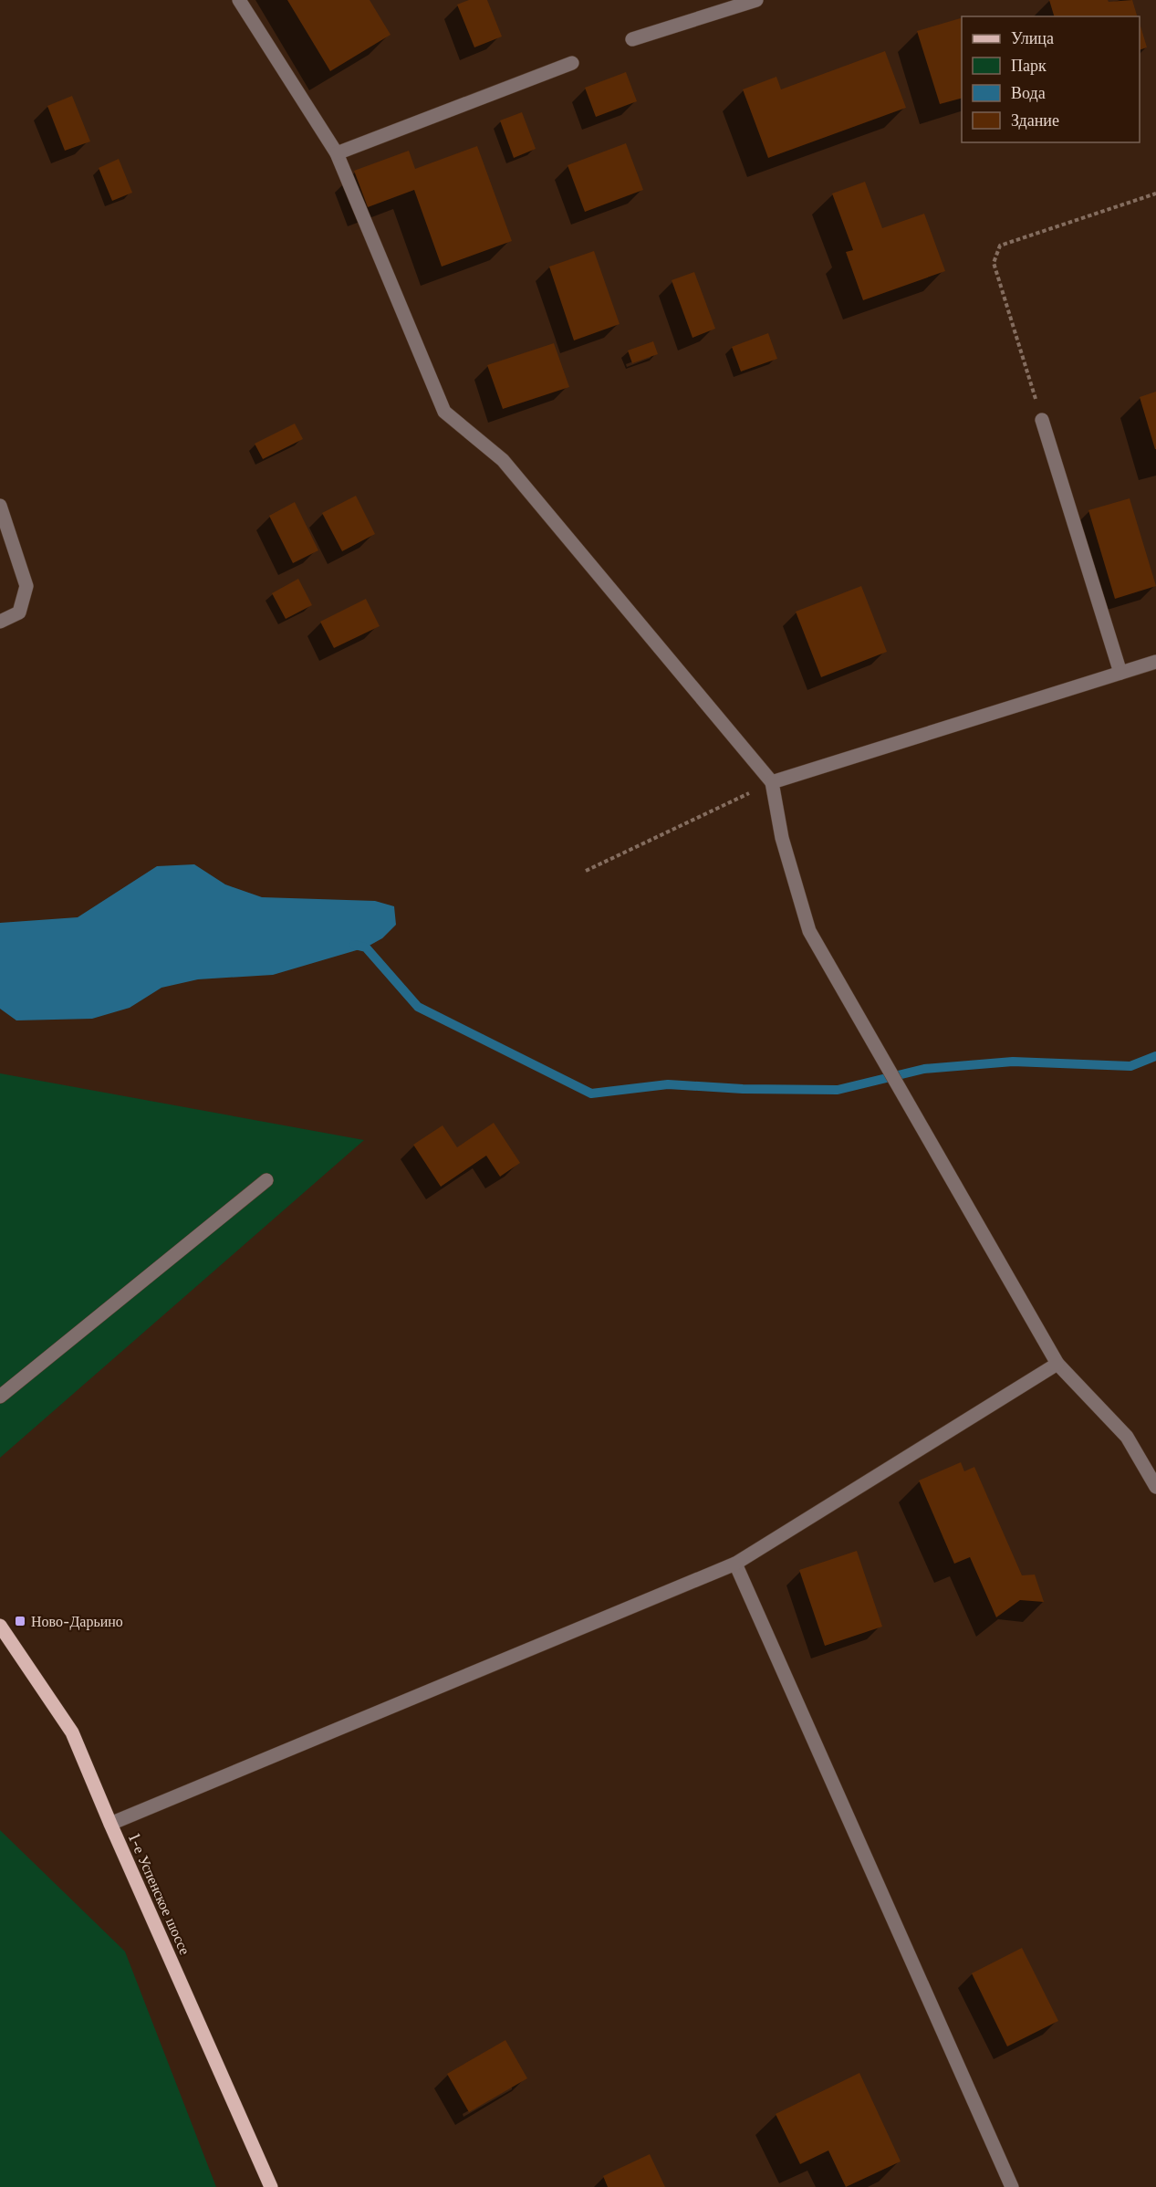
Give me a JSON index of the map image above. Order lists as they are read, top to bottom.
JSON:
{
  "streets": {
    "main road": ["1-е Успенское шоссе"]
  },
  "places": {
    "transit": ["Ново-Дарьино"]
  },
  "legend": [
    "Улица",
    "Парк",
    "Вода",
    "Здание"
  ]
}
